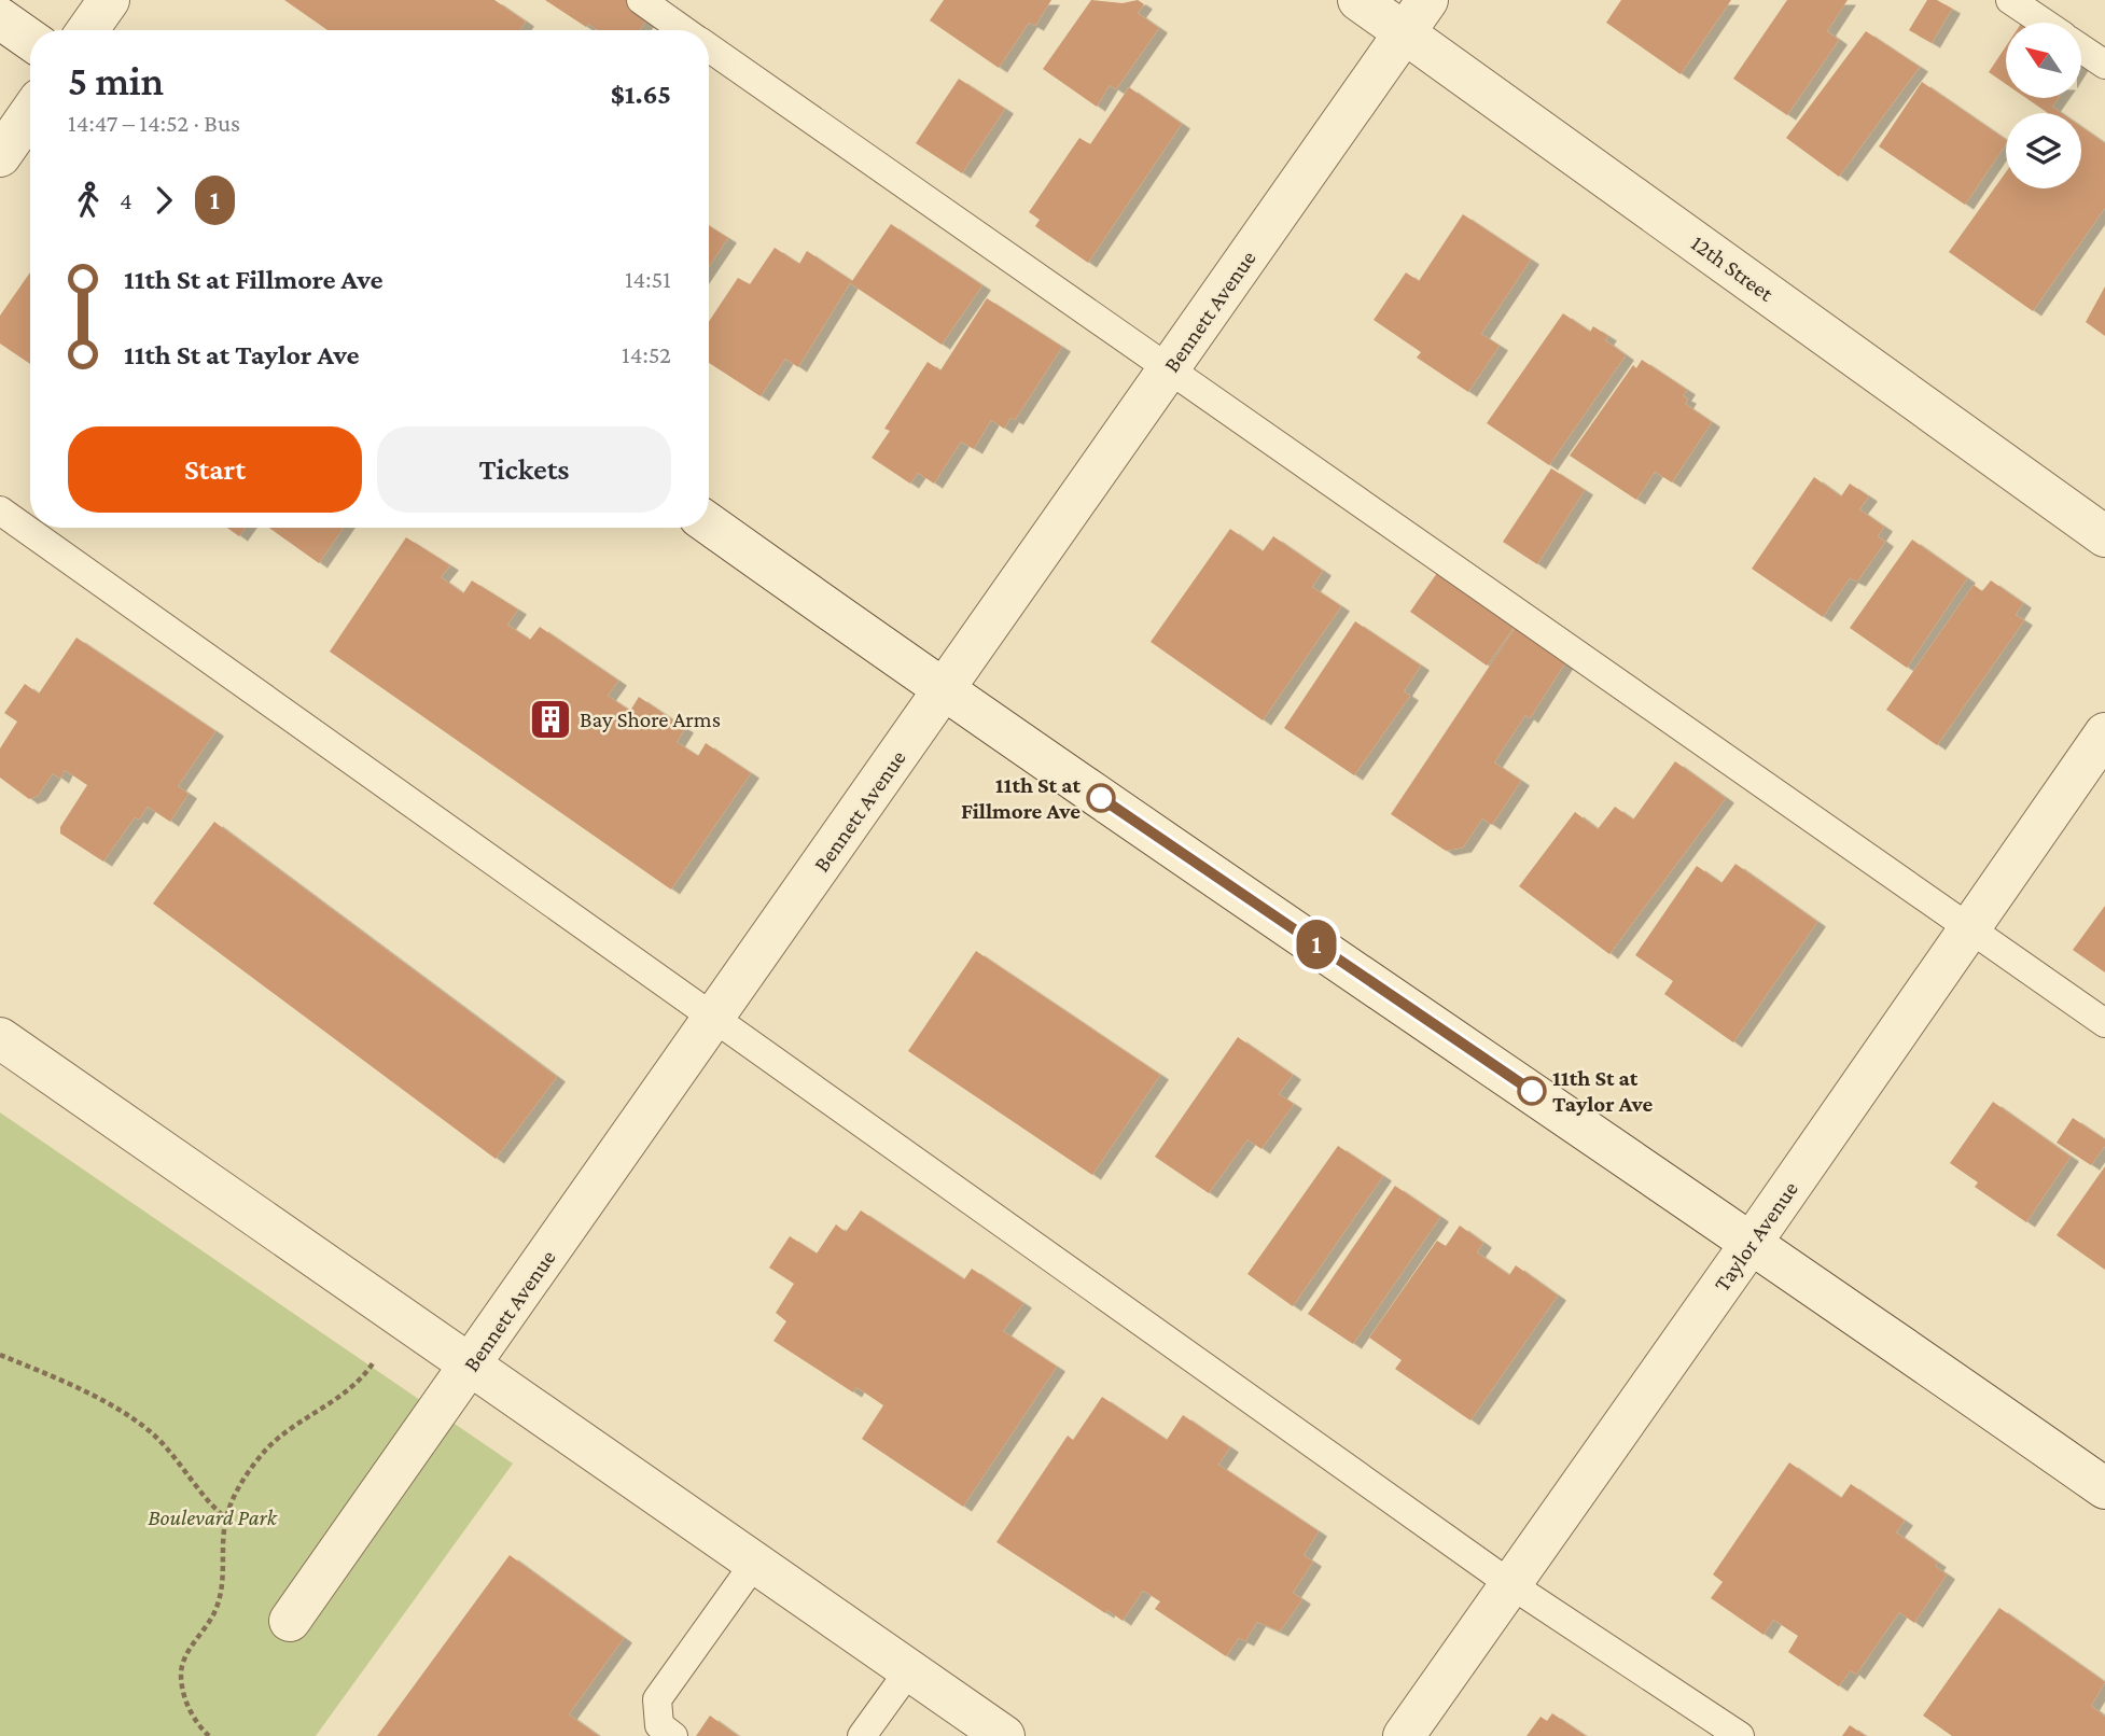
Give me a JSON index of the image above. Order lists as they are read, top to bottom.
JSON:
{
  "streets": {
    "street": ["12th Street", "Bennett Avenue", "Taylor Avenue"]
  },
  "crossings": [
    ["12th Street", "Bennett Avenue"]
  ],
  "parks": ["Boulevard Park"],
  "places": {
    "building": ["Bay Shore Arms"],
    "other": ["11th St at Fillmore Ave", "11th St at Taylor Ave"]
  },
  "lines": ["bus line 1"],
  "north": "top left",
  "page": {
    "on_map": "1",
    "heading": ["5 min", "14:47 – 14:52 · Bus", "$1.65"],
    "legs": ["4", "1"],
    "list": [
      {
        "name": "11th St at Fillmore Ave",
        "value": "14:51"
      },
      {
        "name": "11th St at Taylor Ave",
        "value": "14:52"
      }
    ],
    "buttons": ["Start", "Tickets"]
  }
}
